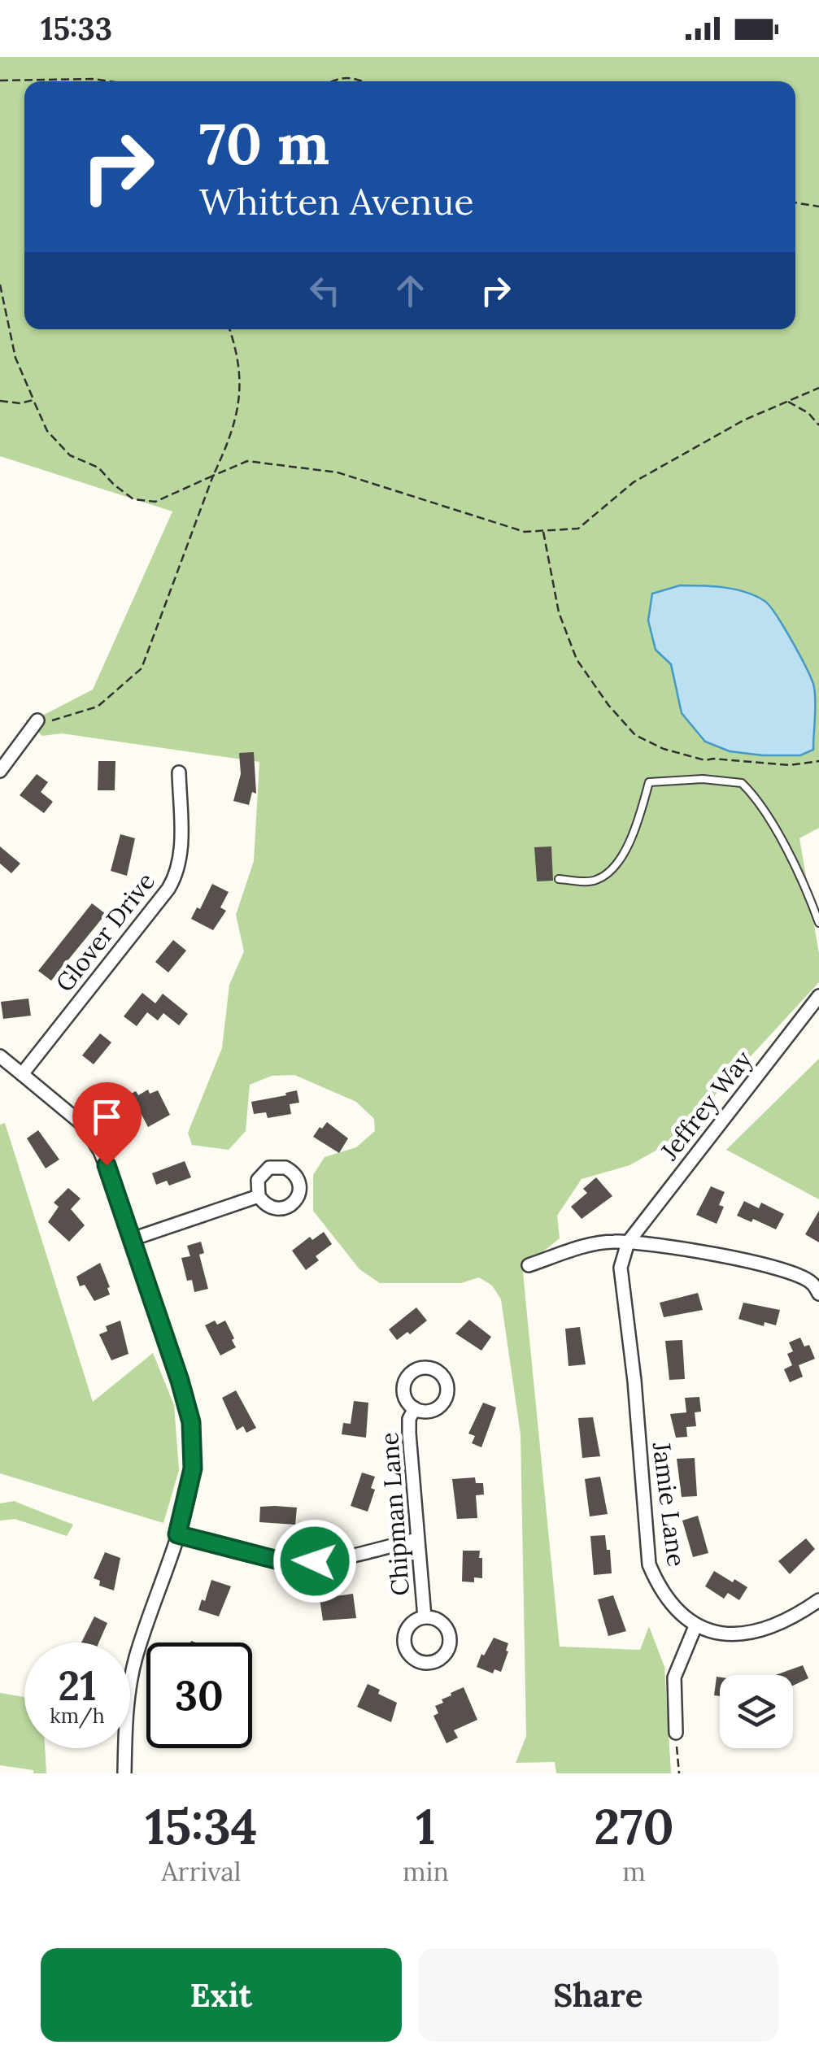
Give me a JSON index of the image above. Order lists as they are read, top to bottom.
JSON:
{
  "streets": {
    "street": [
      "Glover Drive",
      "Jeffrey Way",
      "Jamie Lane",
      "Chipman Lane"
    ]
  },
  "crossings": [
    ["Jeffrey Way", "Jamie Lane"]
  ],
  "page": {
    "status": "15:33",
    "turn": ["70 m", "Whitten Avenue"],
    "speed": "21 km/h",
    "limit": "30",
    "eta": [
      "15:34",
      "Arrival",
      "1",
      "min",
      "270",
      "m"
    ],
    "buttons": ["Exit", "Share"]
  }
}
